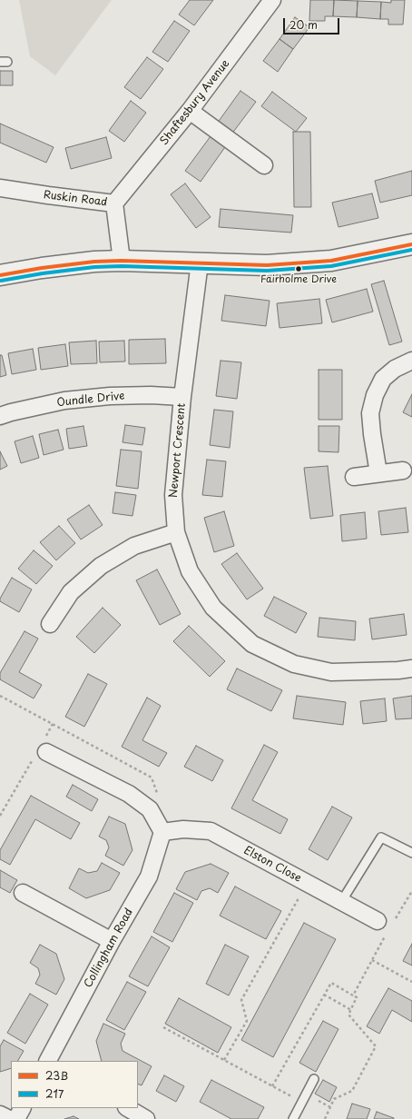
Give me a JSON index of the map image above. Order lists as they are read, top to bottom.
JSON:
{
  "streets": {
    "street": [
      "Shaftesbury Avenue",
      "Ruskin Road",
      "Oundle Drive",
      "Newport Crescent",
      "Elston Close",
      "Collingham Road"
    ]
  },
  "crossings": [
    ["Shaftesbury Avenue", "Ruskin Road"],
    ["Oundle Drive", "Newport Crescent"],
    ["Elston Close", "Collingham Road"]
  ],
  "places": ["Fairholme Drive"],
  "lines": ["transit line 23B", "transit line 217"],
  "legend": ["23B", "217"],
  "scale_bar": "20 m"
}
